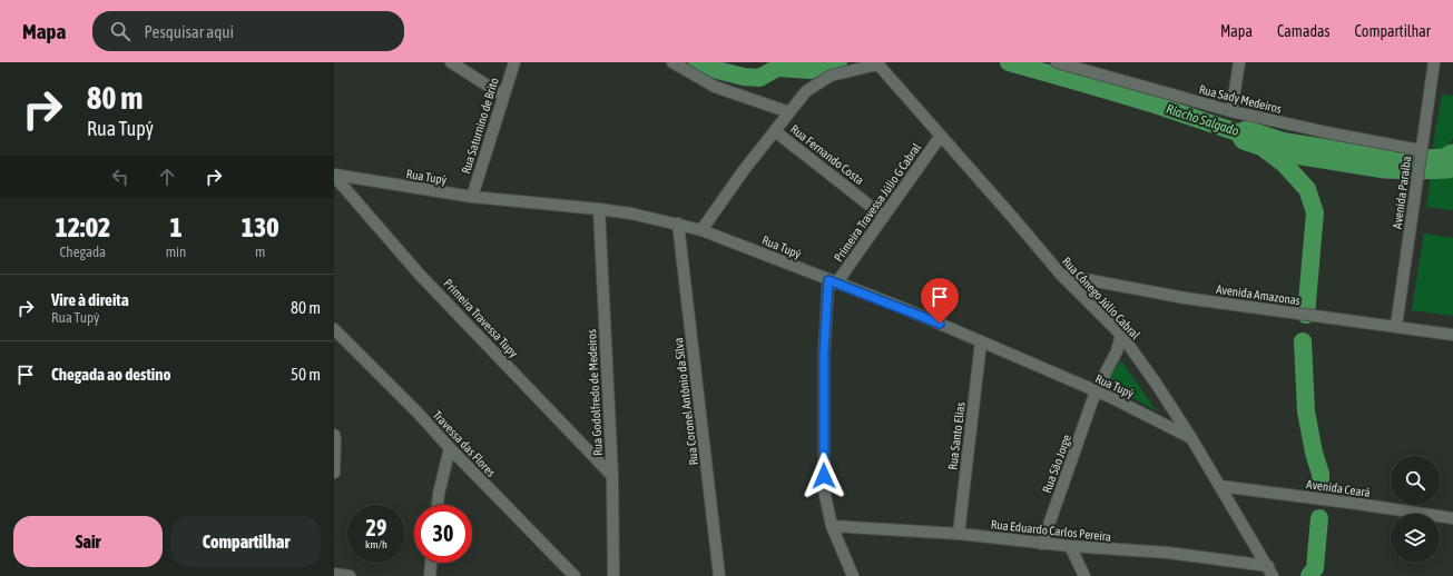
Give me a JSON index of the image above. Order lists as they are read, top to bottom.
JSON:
{
  "streets": {
    "street": [
      "Rua Sady Medeiros",
      "Rua Saturnino de Brito",
      "Rua Fernando Costa",
      "Rua Tupý",
      "Avenida Paraíba",
      "Primeira Travessa Júlio G Cabral",
      "Avenida Amazonas",
      "Rua Cônego Júlio Cabral",
      "Primeira Travessa Tupy",
      "Rua Godolfredo de Medeiros",
      "Rua Coronel Antônio da Silva",
      "Rua Santo Elias",
      "Travessa das Flores",
      "Rua São Jorge",
      "Avenida Ceará",
      "Rua Eduardo Carlos Pereira"
    ]
  },
  "crossings": [
    ["Rua Sady Medeiros", "Avenida Paraíba"],
    ["Rua Saturnino de Brito", "Rua Tupý"],
    ["Rua Fernando Costa", "Primeira Travessa Júlio G Cabral"],
    ["Rua Tupý", "Primeira Travessa Júlio G Cabral"],
    ["Rua Tupý", "Rua Cônego Júlio Cabral"],
    ["Rua Tupý", "Primeira Travessa Tupy"],
    ["Rua Tupý", "Rua Godolfredo de Medeiros"],
    ["Rua Tupý", "Rua Coronel Antônio da Silva"],
    ["Rua Tupý", "Rua Santo Elias"],
    ["Rua Tupý", "Rua São Jorge"],
    ["Avenida Paraíba", "Avenida Amazonas"],
    ["Primeira Travessa Júlio G Cabral", "Rua Cônego Júlio Cabral"],
    ["Avenida Amazonas", "Rua Cônego Júlio Cabral"],
    ["Rua Cônego Júlio Cabral", "Rua São Jorge"],
    ["Rua Cônego Júlio Cabral", "Avenida Ceará"],
    ["Rua Cônego Júlio Cabral", "Rua Eduardo Carlos Pereira"],
    ["Primeira Travessa Tupy", "Rua Godolfredo de Medeiros"],
    ["Rua Santo Elias", "Rua Eduardo Carlos Pereira"],
    ["Rua São Jorge", "Rua Eduardo Carlos Pereira"]
  ],
  "water": ["Riacho Salgado"],
  "page": {
    "header": "Mapa",
    "search": "Pesquisar aqui",
    "nav": ["Mapa", "Camadas", "Compartilhar"],
    "turn": ["80 m", "Rua Tupý"],
    "eta": [
      "12:02",
      "Chegada",
      "1",
      "min",
      "130",
      "m"
    ],
    "list": [
      {
        "name": "Vire à direita",
        "note": "Rua Tupý",
        "value": "80 m"
      },
      {
        "name": "Chegada ao destino",
        "value": "50 m"
      }
    ],
    "speed": "29 km/h",
    "limit": "30",
    "buttons": ["Sair", "Compartilhar"]
  }
}
